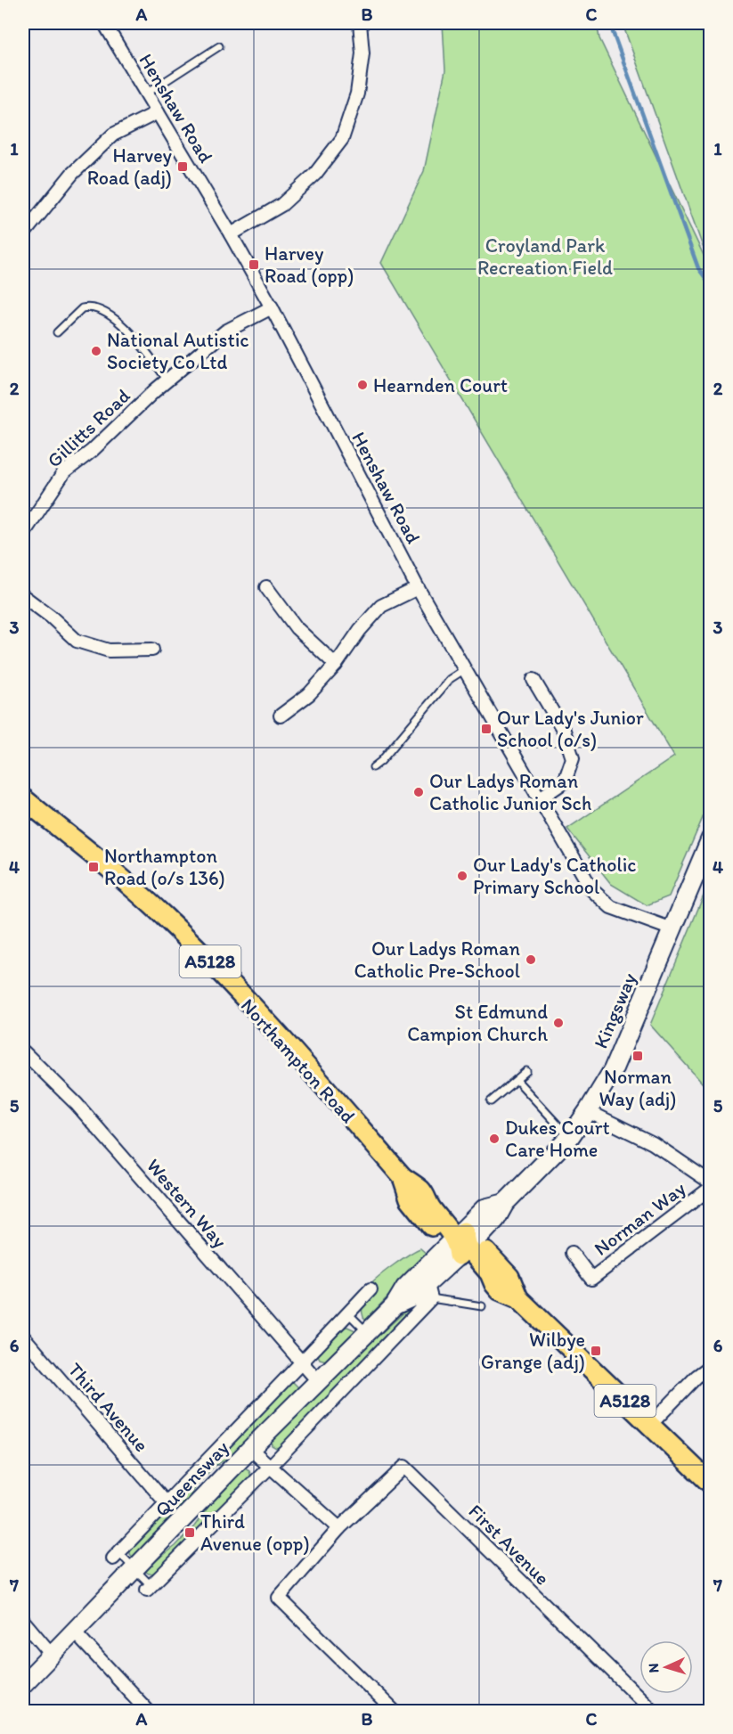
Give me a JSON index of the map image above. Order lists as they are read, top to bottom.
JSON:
{
  "streets": {
    "main road": ["A5128", "Northampton Road"],
    "street": [
      "Henshaw Road",
      "Gillitts Road",
      "Kingsway",
      "Western Way",
      "Norman Way",
      "Third Avenue",
      "Queensway",
      "First Avenue"
    ]
  },
  "crossings": [
    ["Henshaw Road", "Gillitts Road"],
    ["Henshaw Road", "Kingsway"],
    ["Kingsway", "Northampton Road"],
    ["Kingsway", "Norman Way"],
    ["Kingsway", "Queensway"],
    ["Northampton Road", "Queensway"],
    ["Western Way", "Queensway"]
  ],
  "parks": ["Croyland Park Recreation Field"],
  "places": {
    "transit": [
      "Harvey Road (adj)",
      "Harvey Road (opp)",
      "Our Lady's Junior School (o/s)",
      "Northampton Road (o/s 136)",
      "Norman Way (adj)",
      "Wilbye Grange (adj)",
      "Third Avenue (opp)"
    ],
    "other": [
      "National Autistic Society Co Ltd",
      "Hearnden Court",
      "Our Ladys Roman Catholic Junior Sch",
      "Our Lady's Catholic Primary School",
      "Our Ladys Roman Catholic Pre-School",
      "St Edmund Campion Church",
      "Dukes Court Care Home"
    ]
  },
  "north": "left",
  "grid": {
    "columns": ["A", "B", "C"],
    "rows": [
      "1",
      "2",
      "3",
      "4",
      "5",
      "6",
      "7"
    ]
  }
}
